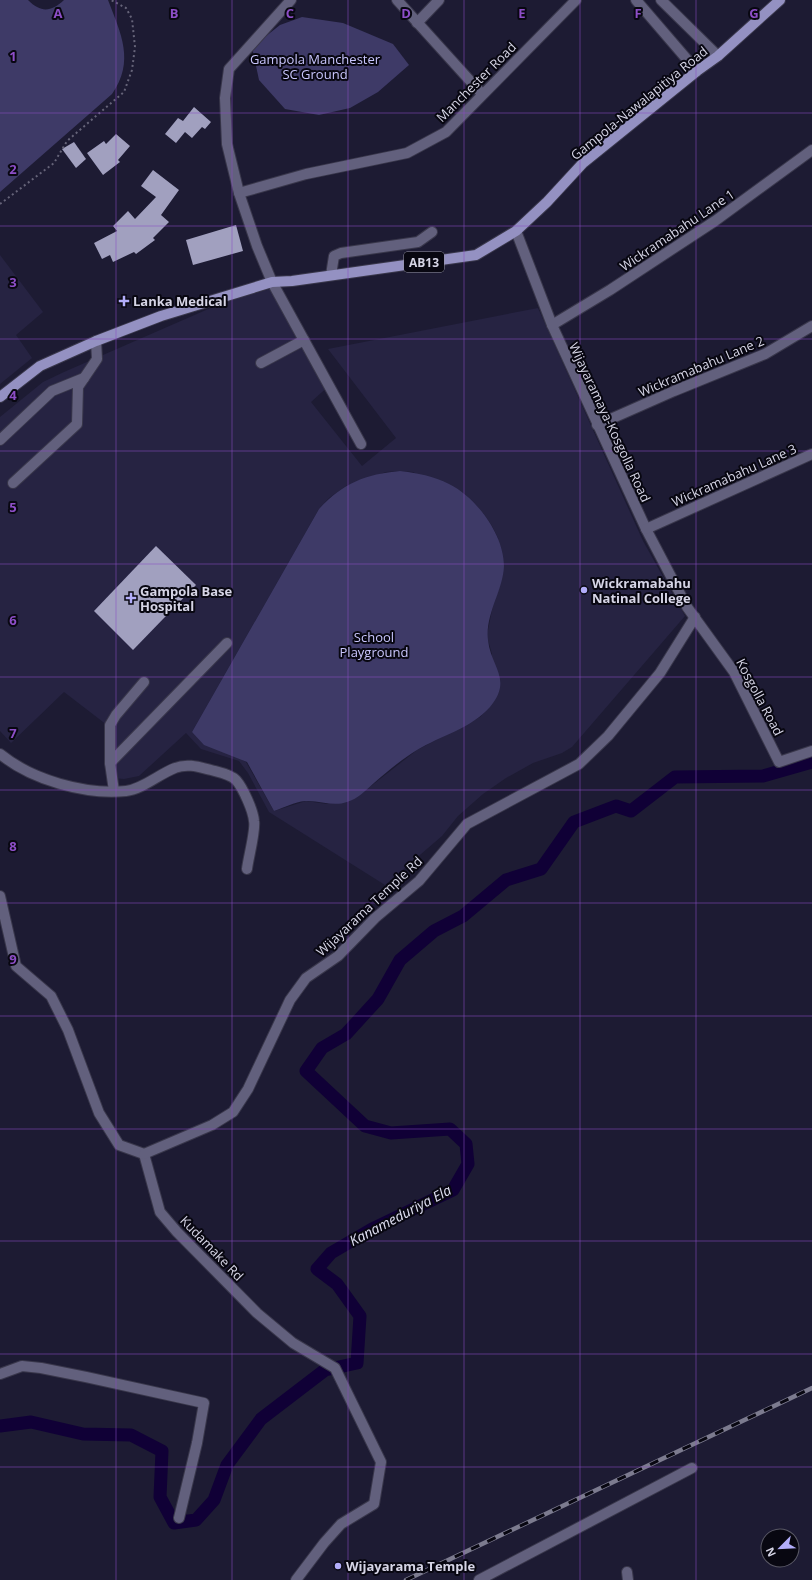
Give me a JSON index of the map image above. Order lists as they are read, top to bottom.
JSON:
{
  "streets": {
    "main road": ["Gampola-Nawalapitiya Road", "AB13"],
    "street": [
      "Manchester Road",
      "Wickramabahu Lane 1",
      "Wickramabahu Lane 2",
      "Wijayaramaya-Kosgolla Road",
      "Wickramabahu Lane 3",
      "Kosgolla Road",
      "Wijayarama Temple Rd",
      "Kudamake Rd"
    ]
  },
  "crossings": [
    ["Gampola-Nawalapitiya Road", "Wijayaramaya-Kosgolla Road"],
    ["Wickramabahu Lane 1", "Wijayaramaya-Kosgolla Road"],
    ["Wickramabahu Lane 2", "Wijayaramaya-Kosgolla Road"],
    ["Wijayaramaya-Kosgolla Road", "Wickramabahu Lane 3"],
    ["Wijayaramaya-Kosgolla Road", "Kosgolla Road"],
    ["Wijayaramaya-Kosgolla Road", "Wijayarama Temple Rd"],
    ["Kosgolla Road", "Wijayarama Temple Rd"],
    ["Wijayarama Temple Rd", "Kudamake Rd"]
  ],
  "water": ["Kanameduriya Ela"],
  "parks": ["Gampola Manchester SC Ground", "School Playground"],
  "places": {
    "health": ["Lanka Medical", "Gampola Base Hospital"],
    "other": ["Wickramabahu Natinal College", "Wijayarama Temple"]
  },
  "north": "bottom left",
  "grid": {
    "columns": [
      "A",
      "B",
      "C",
      "D",
      "E",
      "F",
      "G"
    ],
    "rows": [
      "1",
      "2",
      "3",
      "4",
      "5",
      "6",
      "7",
      "8",
      "9"
    ]
  }
}
